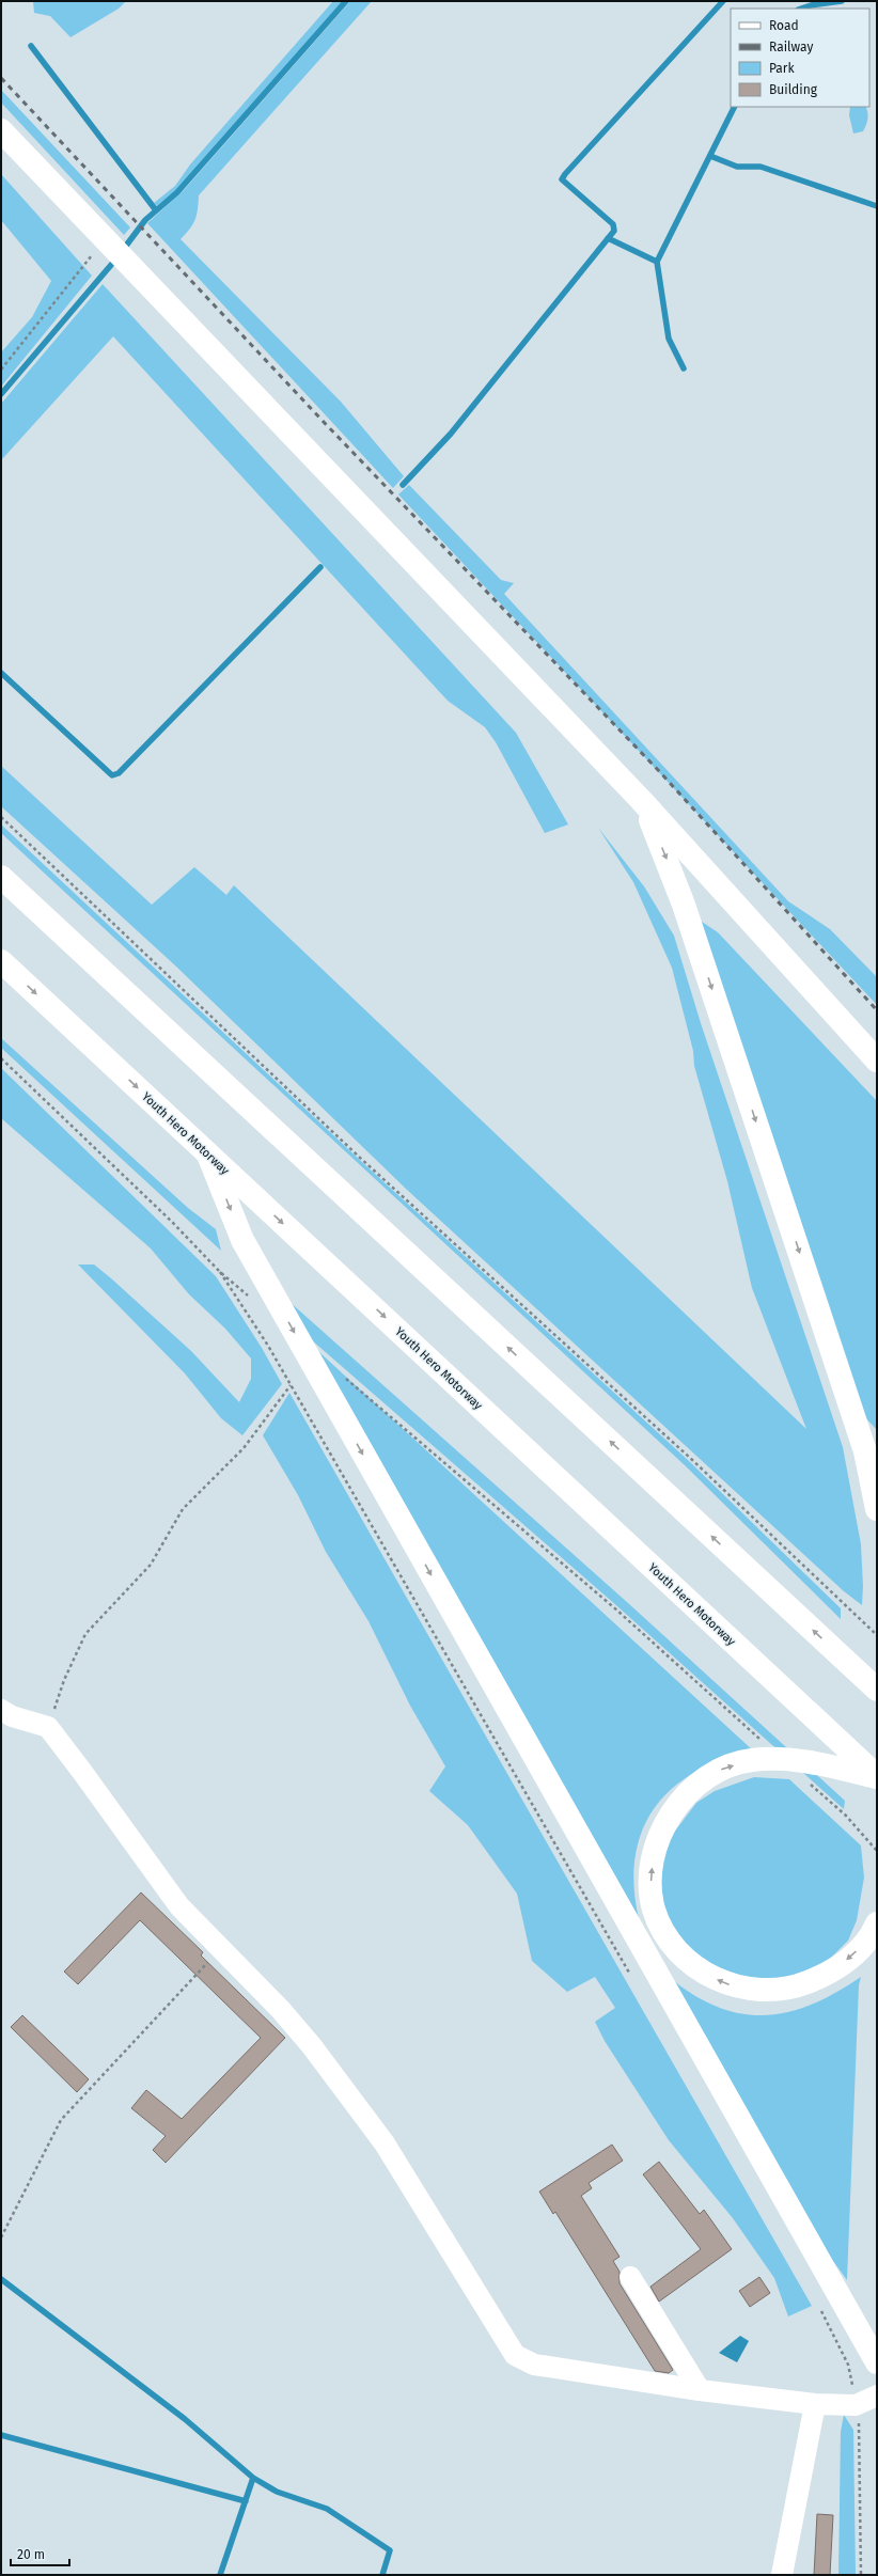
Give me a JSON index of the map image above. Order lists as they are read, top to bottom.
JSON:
{
  "streets": {
    "main road": ["Youth Hero Motorway"]
  },
  "legend": [
    "Road",
    "Railway",
    "Park",
    "Building"
  ],
  "scale_bar": "20 m"
}
